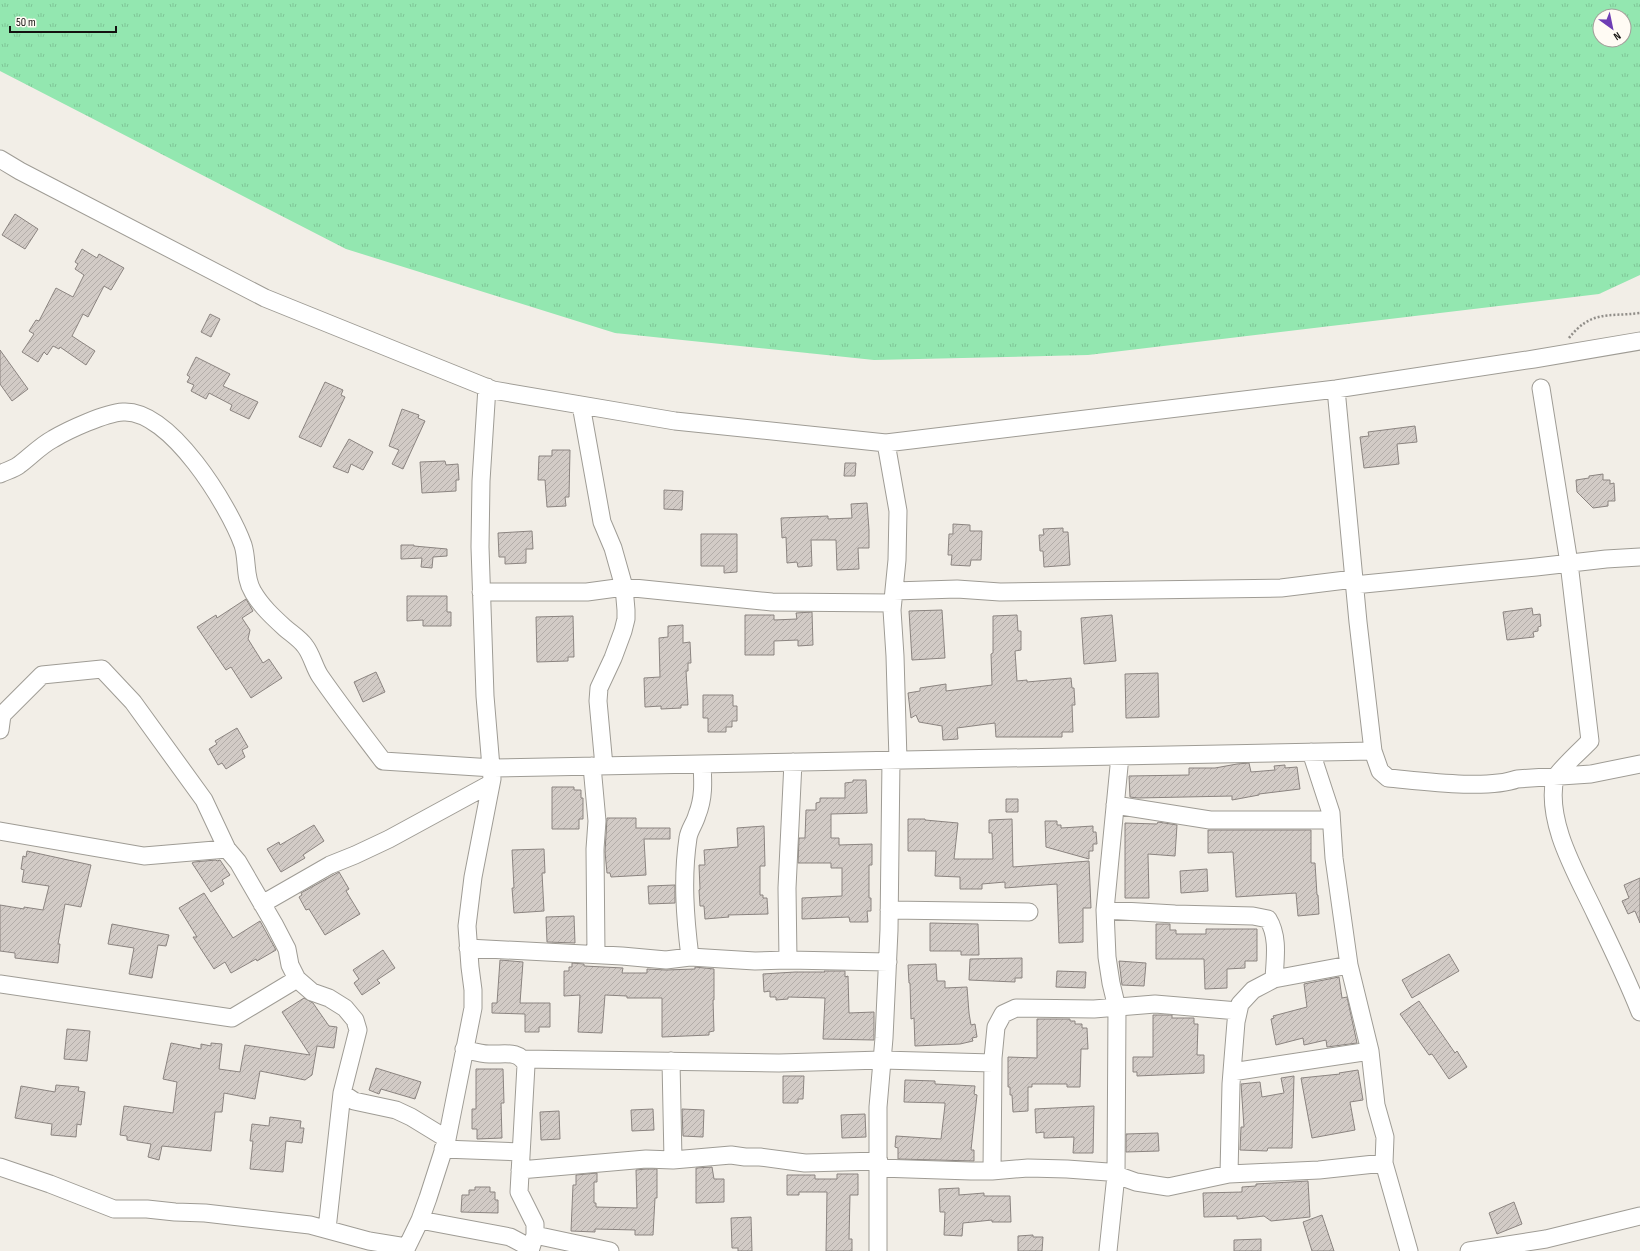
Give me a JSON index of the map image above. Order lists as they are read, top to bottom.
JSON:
{
  "scale_bar": "50 m",
  "north": "bottom right"
}
